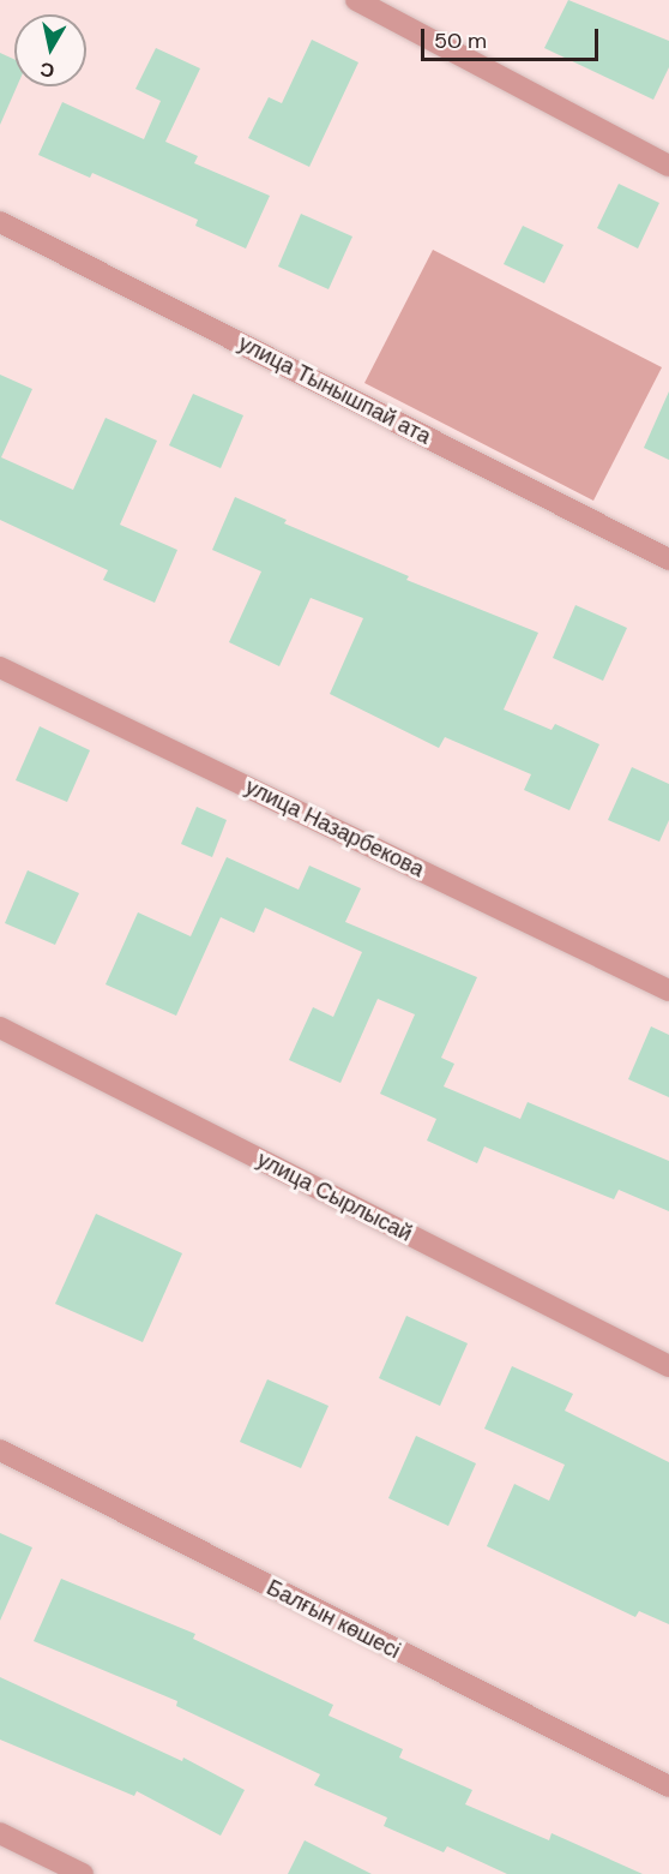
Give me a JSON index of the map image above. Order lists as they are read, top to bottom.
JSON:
{
  "streets": {
    "street": [
      "улица Тынышпай ата",
      "улица Назарбекова",
      "улица Сырлысай",
      "Балғын көшесі"
    ]
  },
  "scale_bar": "50 m",
  "north": "bottom"
}
